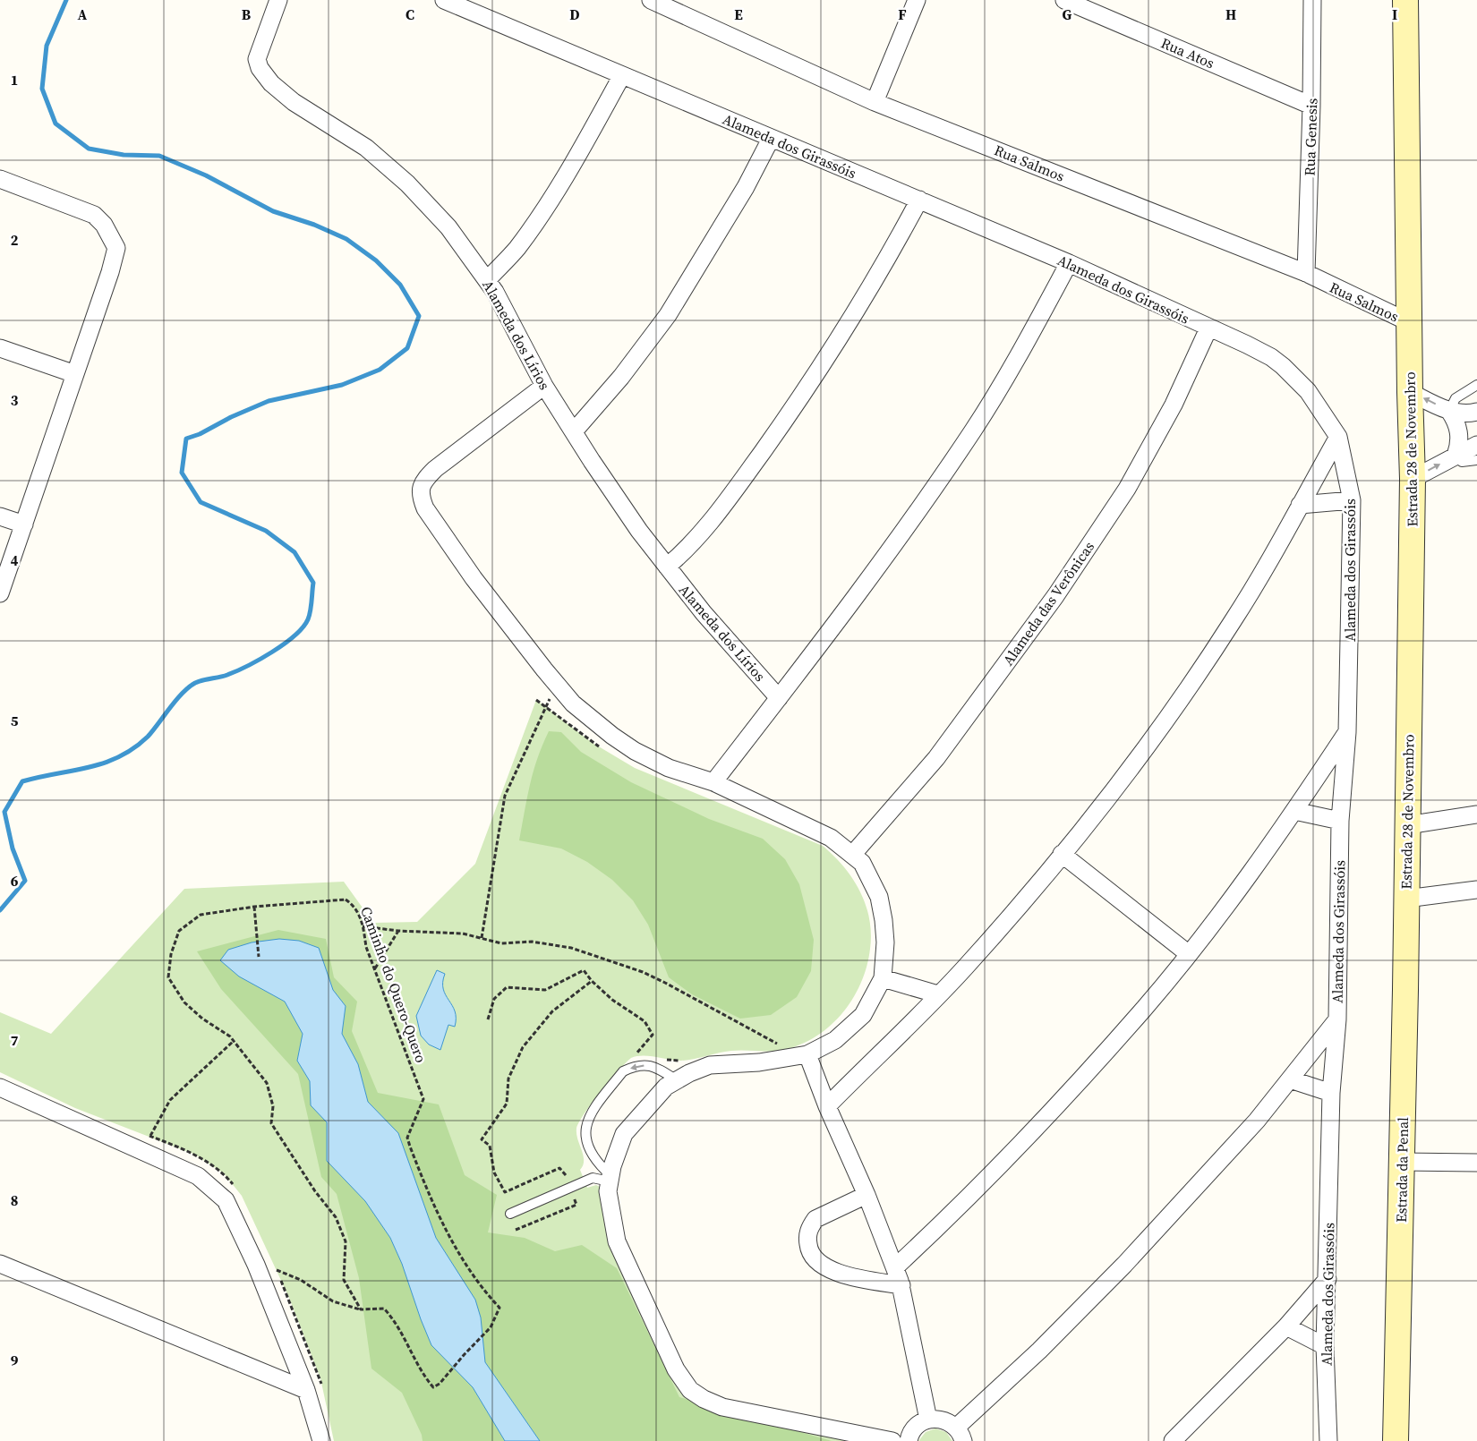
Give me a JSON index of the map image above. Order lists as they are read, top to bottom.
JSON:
{
  "streets": {
    "street": [
      "Rua Atos",
      "Rua Genesis",
      "Alameda dos Girassóis",
      "Rua Salmos",
      "Alameda dos Lírios",
      "Estrada 28 de Novembro",
      "Alameda das Verônicas",
      "Estrada da Penal"
    ],
    "path": ["Caminho do Quero-Quero"]
  },
  "crossings": [
    ["Rua Atos", "Rua Genesis"],
    ["Rua Genesis", "Rua Salmos"],
    ["Alameda dos Girassóis", "Alameda das Verônicas"],
    ["Rua Salmos", "Estrada 28 de Novembro"],
    ["Estrada 28 de Novembro", "Estrada da Penal"]
  ],
  "grid": {
    "columns": [
      "A",
      "B",
      "C",
      "D",
      "E",
      "F",
      "G",
      "H",
      "I"
    ],
    "rows": [
      "1",
      "2",
      "3",
      "4",
      "5",
      "6",
      "7",
      "8",
      "9"
    ]
  }
}
